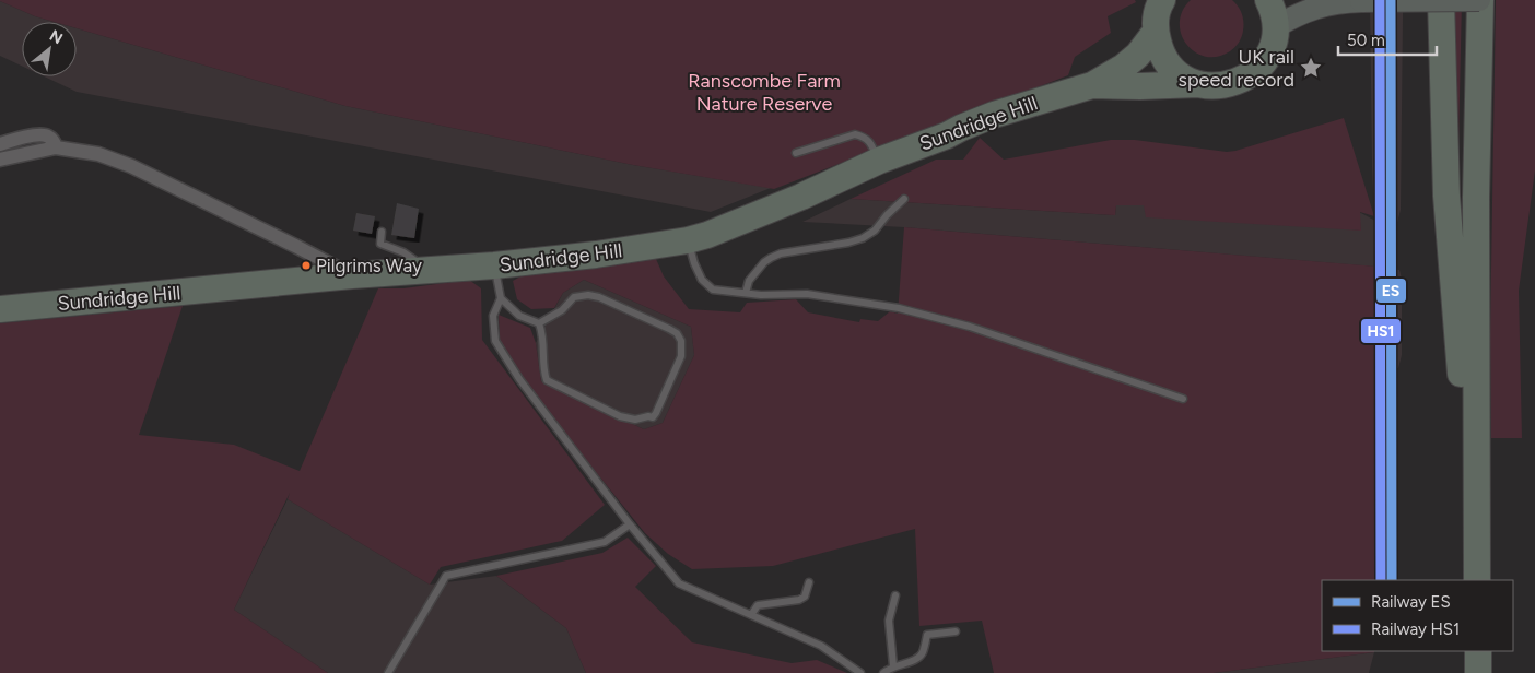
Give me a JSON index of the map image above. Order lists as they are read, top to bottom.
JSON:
{
  "streets": {
    "highway": ["Sundridge Hill"]
  },
  "parks": ["Ranscombe Farm Nature Reserve"],
  "places": {
    "place": ["UK rail speed record"],
    "other": ["Pilgrims Way"]
  },
  "lines": ["rail line ES", "rail line HS1"],
  "legend": ["Railway ES", "Railway HS1"],
  "scale_bar": "50 m",
  "north": "top right"
}
